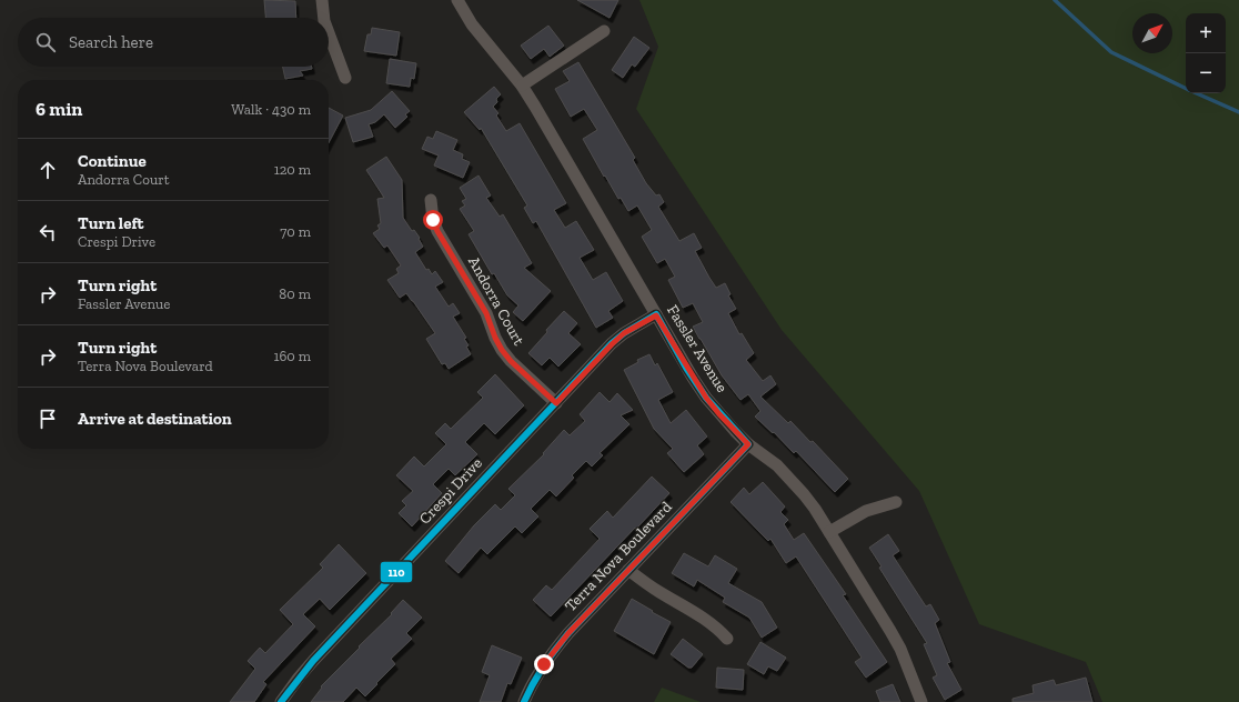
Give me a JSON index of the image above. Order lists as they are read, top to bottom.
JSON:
{
  "streets": {
    "street": [
      "Andorra Court",
      "Fassler Avenue",
      "Crespi Drive",
      "Terra Nova Boulevard"
    ]
  },
  "crossings": [
    ["Andorra Court", "Crespi Drive"],
    ["Fassler Avenue", "Crespi Drive"],
    ["Fassler Avenue", "Terra Nova Boulevard"]
  ],
  "lines": ["transit line 110"],
  "north": "top right",
  "page": {
    "map_buttons": ["+", "−"],
    "search": "Search here",
    "heading": ["6 min", "Walk · 430 m"],
    "list": [
      ["Continue", "Andorra Court", "120 m"],
      ["Turn left", "Crespi Drive", "70 m"],
      ["Turn right", "Fassler Avenue", "80 m"],
      ["Turn right", "Terra Nova Boulevard", "160 m"],
      "Arrive at destination"
    ]
  }
}
